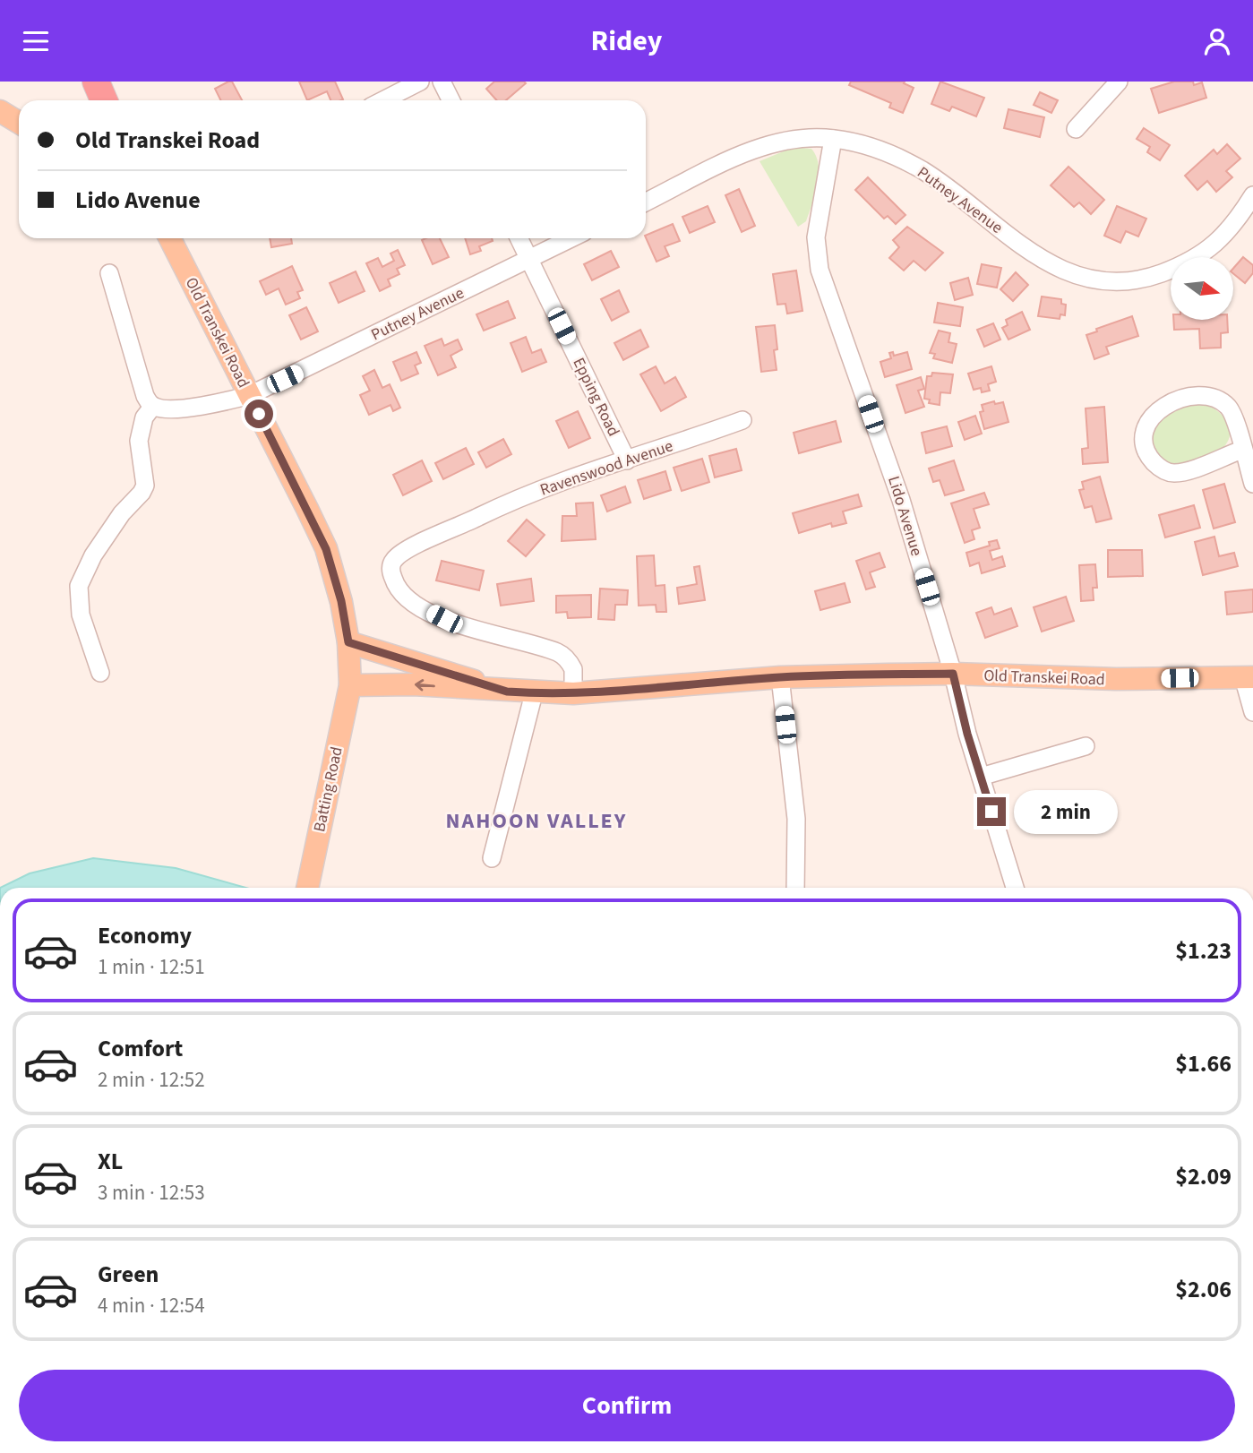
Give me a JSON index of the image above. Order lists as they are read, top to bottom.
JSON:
{
  "streets": {
    "main road": ["Old Transkei Road", "Batting Road"],
    "street": [
      "Putney Avenue",
      "Epping Road",
      "Ravenswood Avenue",
      "Lido Avenue"
    ]
  },
  "crossings": [
    ["Putney Avenue", "Old Transkei Road"],
    ["Putney Avenue", "Epping Road"],
    ["Putney Avenue", "Lido Avenue"],
    ["Old Transkei Road", "Ravenswood Avenue"],
    ["Old Transkei Road", "Lido Avenue"],
    ["Old Transkei Road", "Batting Road"],
    ["Epping Road", "Ravenswood Avenue"]
  ],
  "districts": ["NAHOON VALLEY"],
  "north": "right",
  "page": {
    "header": "Ridey",
    "banner": ["Old Transkei Road", "Lido Avenue"],
    "bubble": "2 min",
    "list": [
      {
        "name": "Economy",
        "note": "1 min · 12:51",
        "value": "$1.23"
      },
      {
        "name": "Comfort",
        "note": "2 min · 12:52",
        "value": "$1.66"
      },
      {
        "name": "XL",
        "note": "3 min · 12:53",
        "value": "$2.09"
      },
      {
        "name": "Green",
        "note": "4 min · 12:54",
        "value": "$2.06"
      }
    ],
    "buttons": "Confirm"
  }
}
